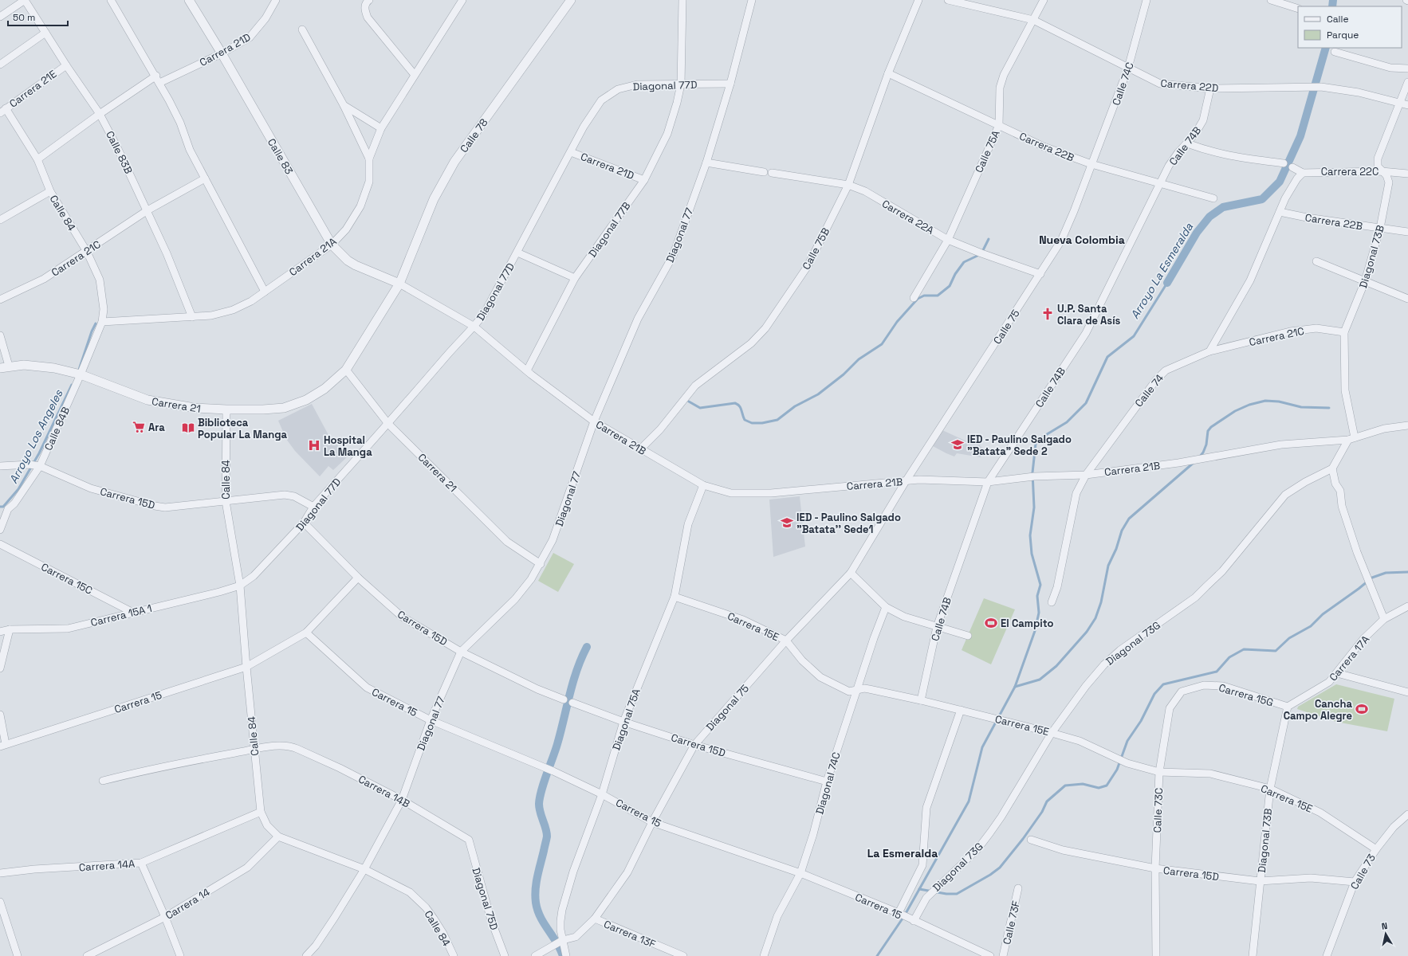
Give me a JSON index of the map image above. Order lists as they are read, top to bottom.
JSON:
{
  "streets": {
    "street": [
      "Carrera 21D",
      "Calle 74C",
      "Diagonal 77D",
      "Carrera 22D",
      "Carrera 21E",
      "Calle 78",
      "Calle 74B",
      "Carrera 22B",
      "Calle 75A",
      "Calle 83B",
      "Calle 83",
      "Carrera 22C",
      "Calle 84",
      "Carrera 22A",
      "Diagonal 77B",
      "Diagonal 77",
      "Calle 75B",
      "Carrera 21A",
      "Diagonal 73B",
      "Carrera 21C",
      "Calle 75",
      "Calle 74",
      "Carrera 21",
      "Calle 84B",
      "Carrera 21B",
      "Carrera 15D",
      "Carrera 15C",
      "Carrera 15A 1",
      "Carrera 15E",
      "Diagonal 73G",
      "Carrera 17A",
      "Carrera 15G",
      "Carrera 15",
      "Diagonal 75",
      "Diagonal 75A",
      "Diagonal 74C",
      "Carrera 14B",
      "Calle 73C",
      "Carrera 14A",
      "Calle 73",
      "Diagonal 75D",
      "Carrera 14",
      "Calle 73F",
      "Carrera 13F"
    ]
  },
  "crossings": [
    ["Carrera 21D", "Diagonal 77D"],
    ["Carrera 21D", "Calle 83"],
    ["Carrera 21D", "Diagonal 77B"],
    ["Calle 74C", "Carrera 22D"],
    ["Calle 74C", "Carrera 22B"],
    ["Calle 74C", "Calle 75"],
    ["Diagonal 77D", "Calle 84"],
    ["Diagonal 77D", "Diagonal 77B"],
    ["Diagonal 77D", "Diagonal 77"],
    ["Diagonal 77D", "Carrera 21"],
    ["Diagonal 77D", "Carrera 21B"],
    ["Diagonal 77D", "Carrera 15D"],
    ["Diagonal 77D", "Carrera 15A 1"],
    ["Carrera 22D", "Calle 74B"],
    ["Carrera 22D", "Calle 75A"],
    ["Carrera 22D", "Diagonal 73B"],
    ["Carrera 21E", "Calle 83B"],
    ["Carrera 21E", "Calle 84"],
    ["Calle 78", "Calle 83"],
    ["Calle 78", "Carrera 21"],
    ["Calle 78", "Carrera 21B"],
    ["Calle 74B", "Carrera 22B"],
    ["Calle 74B", "Carrera 21B"],
    ["Calle 74B", "Carrera 15E"],
    ["Carrera 22B", "Calle 75A"],
    ["Carrera 22B", "Calle 75B"],
    ["Carrera 22B", "Diagonal 73B"],
    ["Carrera 22B", "Calle 75"],
    ["Calle 75A", "Carrera 22A"],
    ["Calle 83B", "Carrera 21A"],
    ["Calle 83B", "Carrera 21C"],
    ["Calle 83", "Carrera 21A"],
    ["Calle 83", "Carrera 21"],
    ["Calle 83", "Carrera 21B"],
    ["Carrera 22C", "Diagonal 73B"],
    ["Calle 84", "Diagonal 77"],
    ["Calle 84", "Carrera 21A"],
    ["Calle 84", "Carrera 21C"],
    ["Calle 84", "Carrera 21"],
    ["Calle 84", "Calle 84B"],
    ["Calle 84", "Carrera 15D"],
    ["Calle 84", "Carrera 15A 1"],
    ["Calle 84", "Carrera 15"],
    ["Calle 84", "Carrera 14B"],
    ["Calle 84", "Carrera 14A"],
    ["Calle 84", "Carrera 14"],
    ["Carrera 22A", "Calle 75B"],
    ["Carrera 22A", "Calle 75"],
    ["Diagonal 77B", "Carrera 21B"],
    ["Diagonal 77", "Carrera 21"],
    ["Diagonal 77", "Carrera 21B"],
    ["Diagonal 77", "Carrera 15D"],
    ["Diagonal 77", "Carrera 15"],
    ["Diagonal 77", "Carrera 14B"],
    ["Calle 75B", "Carrera 21B"],
    ["Carrera 21A", "Calle 84B"],
    ["Diagonal 73B", "Carrera 21C"],
    ["Diagonal 73B", "Carrera 21B"],
    ["Diagonal 73B", "Carrera 15D"],
    ["Diagonal 73B", "Carrera 15E"],
    ["Diagonal 73B", "Carrera 17A"],
    ["Diagonal 73B", "Carrera 15G"],
    ["Carrera 21C", "Calle 74"],
    ["Calle 75", "Carrera 21B"],
    ["Calle 75", "Diagonal 75"],
    ["Calle 74", "Carrera 21B"],
    ["Carrera 21", "Calle 84B"],
    ["Carrera 21", "Carrera 21B"],
    ["Calle 84B", "Carrera 15D"],
    ["Carrera 21B", "Diagonal 75"],
    ["Carrera 21B", "Diagonal 75A"],
    ["Carrera 15D", "Carrera 15"],
    ["Carrera 15D", "Diagonal 75"],
    ["Carrera 15D", "Diagonal 75A"],
    ["Carrera 15D", "Diagonal 74C"],
    ["Carrera 15D", "Calle 73C"],
    ["Carrera 15D", "Calle 73"],
    ["Carrera 15C", "Carrera 15A 1"],
    ["Carrera 15E", "Diagonal 73G"],
    ["Carrera 15E", "Diagonal 75"],
    ["Carrera 15E", "Diagonal 75A"],
    ["Carrera 15E", "Diagonal 74C"],
    ["Carrera 15E", "Calle 73C"],
    ["Carrera 15E", "Calle 73"],
    ["Diagonal 73G", "Carrera 15"],
    ["Carrera 17A", "Carrera 15G"],
    ["Carrera 15G", "Calle 73C"],
    ["Carrera 15", "Diagonal 75"],
    ["Carrera 15", "Diagonal 75A"],
    ["Carrera 15", "Diagonal 74C"],
    ["Diagonal 75", "Diagonal 75A"],
    ["Diagonal 75", "Carrera 13F"],
    ["Carrera 14B", "Diagonal 75D"]
  ],
  "districts": ["Nueva Colombia", "La Esmeralda"],
  "water": ["Arroyo La Esmeralda", "Arroyo Los Angeles"],
  "places": {
    "church": ["U.P. Santa Clara de Asís"],
    "supermarket": ["Ara"],
    "library": ["Biblioteca Popular La Manga"],
    "school or university": ["IED - Paulino Salgado \"Batata\" Sede 2", "IED - Paulino Salgado \"Batata'' Sede1"],
    "hospital": ["Hospital La Manga"],
    "sports": ["El Campito", "Cancha Campo Alegre"]
  },
  "legend": ["Calle", "Parque"],
  "scale_bar": "50 m",
  "north": "top"
}
